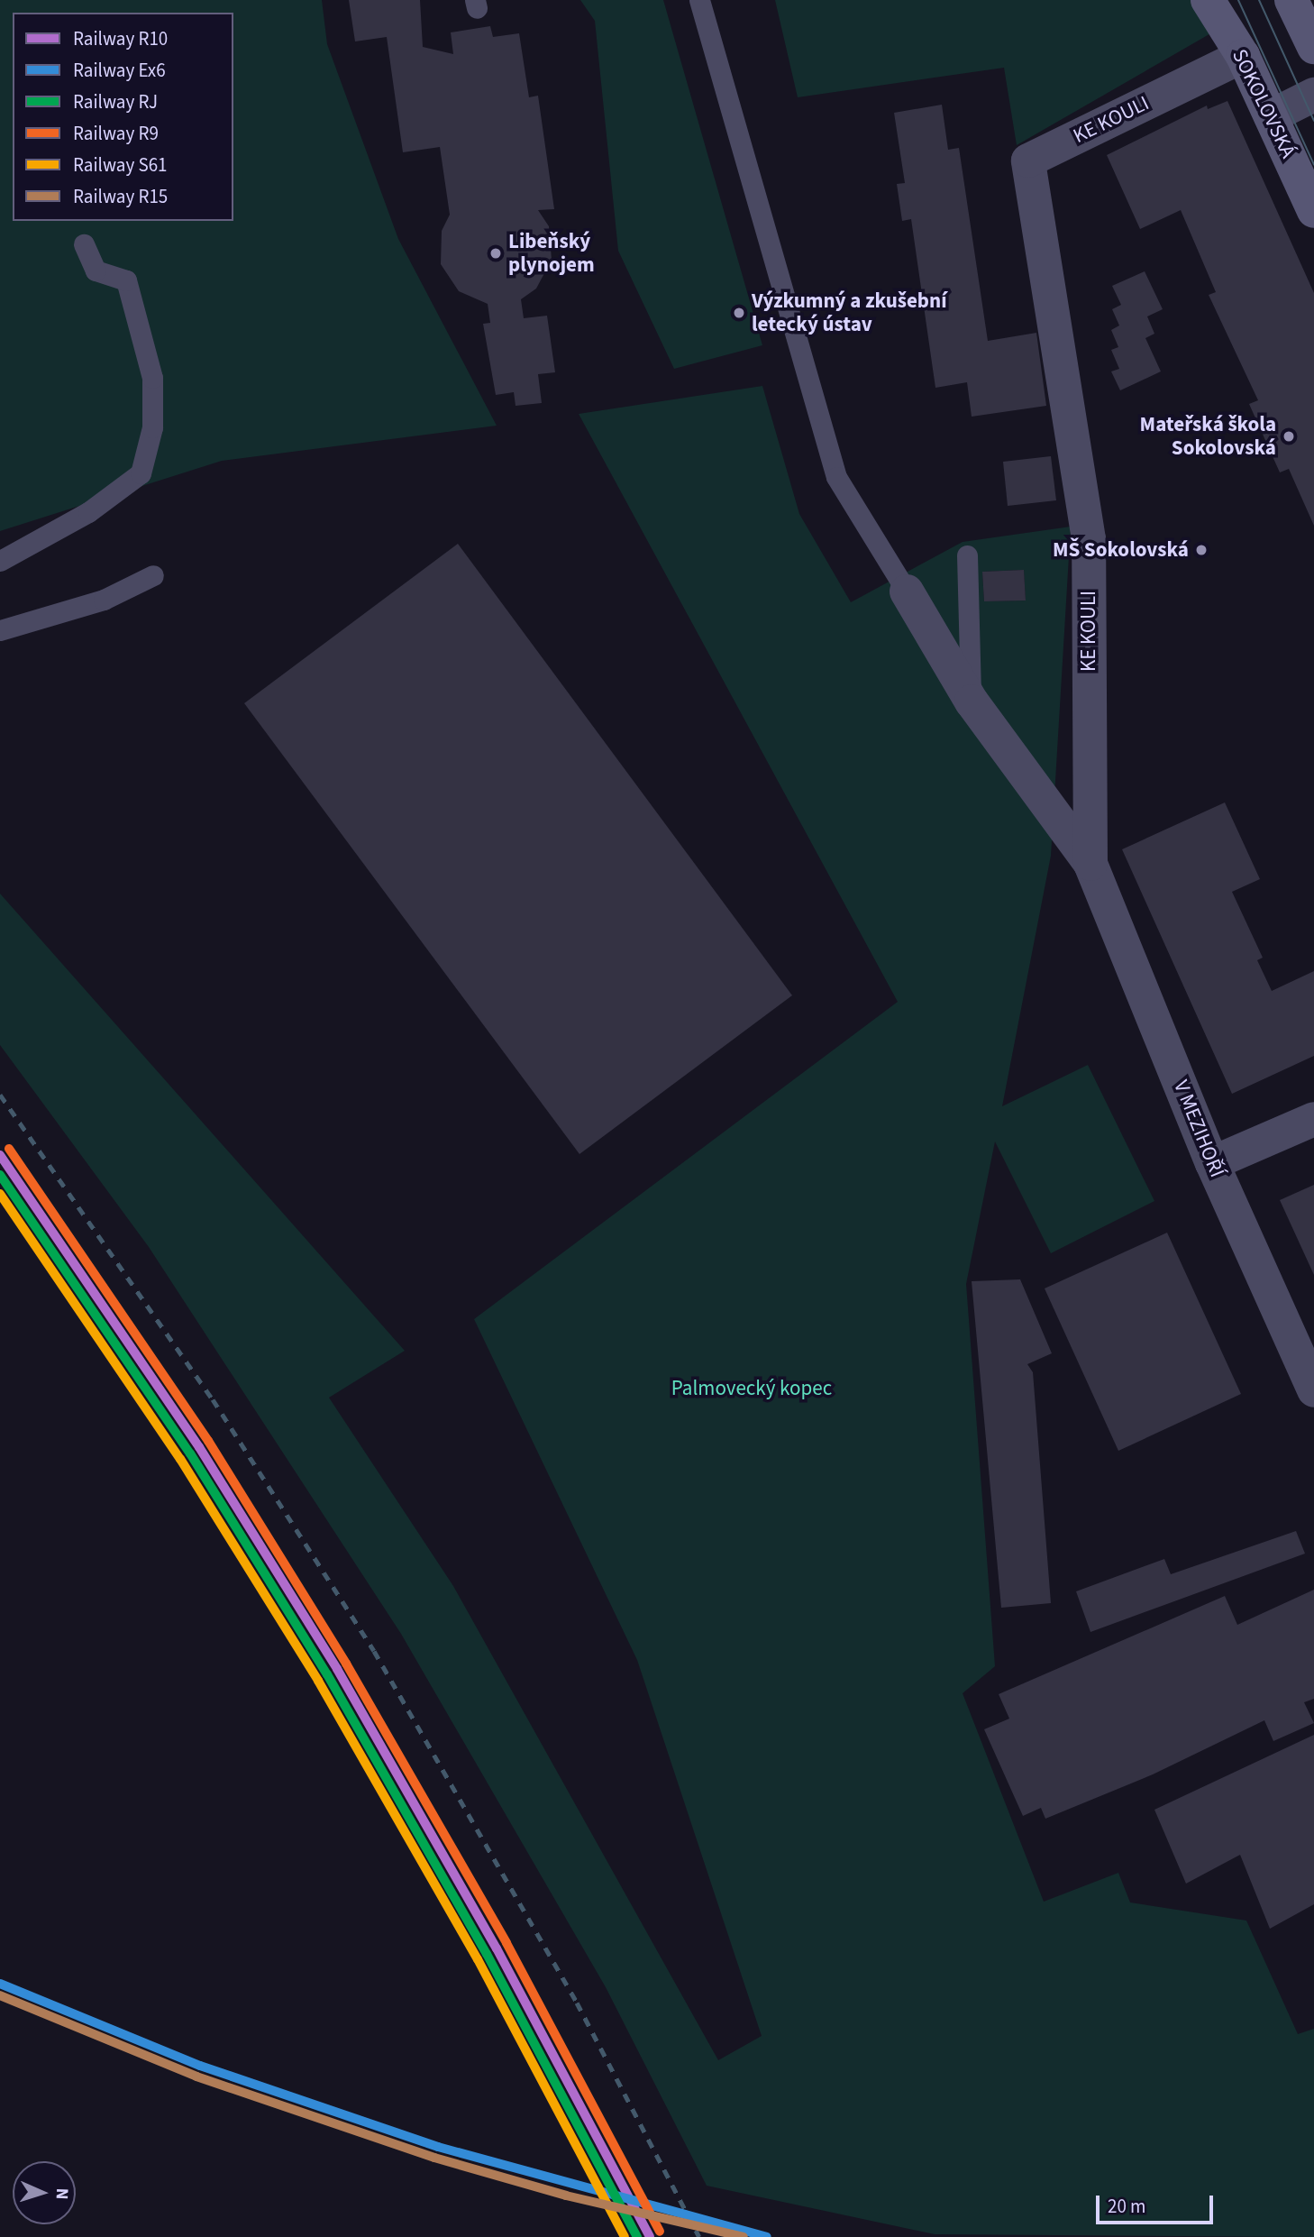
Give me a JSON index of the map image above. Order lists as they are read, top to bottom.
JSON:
{
  "streets": {
    "main road": ["SOKOLOVSKÁ"],
    "street": ["KE KOULI", "V MEZIHOŘÍ"]
  },
  "crossings": [
    ["SOKOLOVSKÁ", "KE KOULI"],
    ["KE KOULI", "V MEZIHOŘÍ"]
  ],
  "parks": ["Palmovecký kopec"],
  "places": [
    "Libeňský plynojem",
    "Výzkumný a zkušební letecký ústav",
    "Mateřská škola Sokolovská",
    "MŠ Sokolovská"
  ],
  "lines": [
    "rail line R9",
    "rail line R10",
    "rail line RJ",
    "rail line S61",
    "rail line Ex6",
    "rail line R15"
  ],
  "legend": [
    "Railway R10",
    "Railway Ex6",
    "Railway RJ",
    "Railway R9",
    "Railway S61",
    "Railway R15"
  ],
  "scale_bar": "20 m",
  "north": "right"
}
